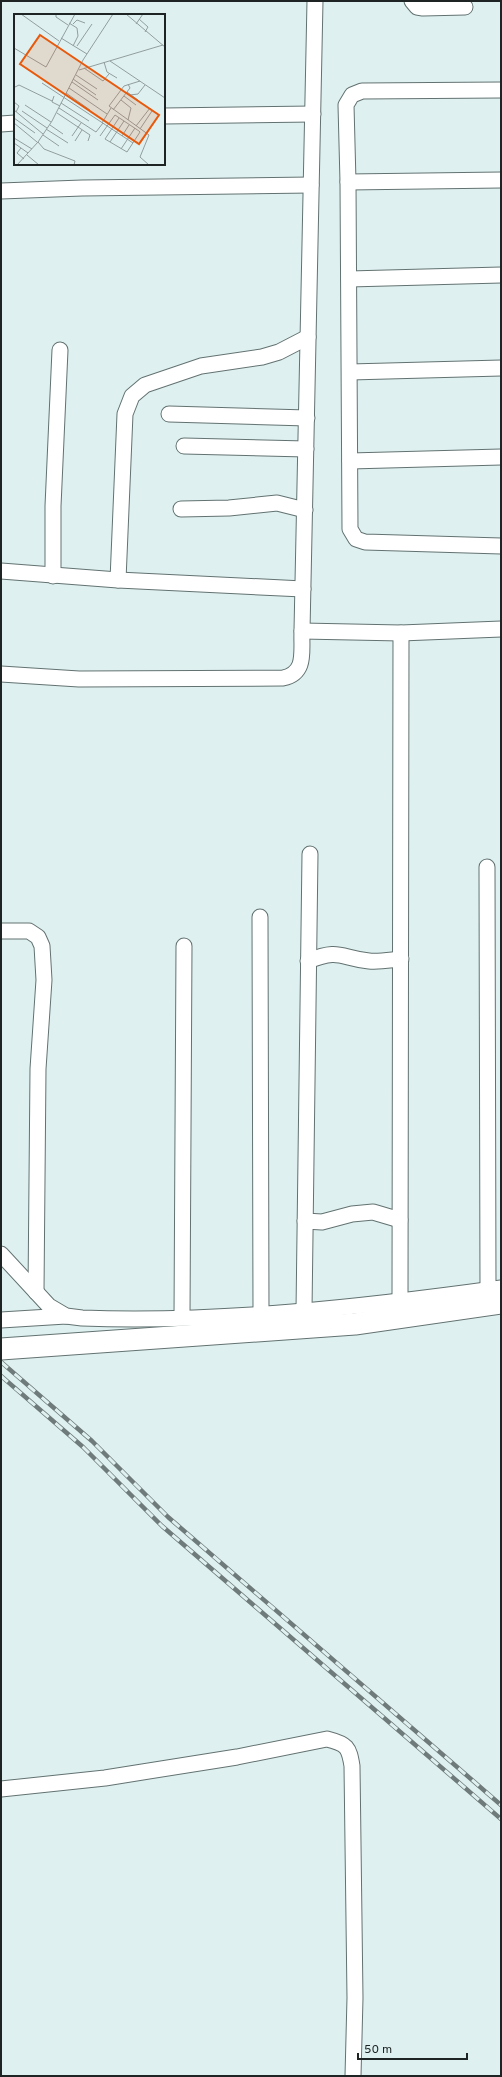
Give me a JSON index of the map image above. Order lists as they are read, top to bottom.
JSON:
{
  "scale_bar": "50 m"
}
